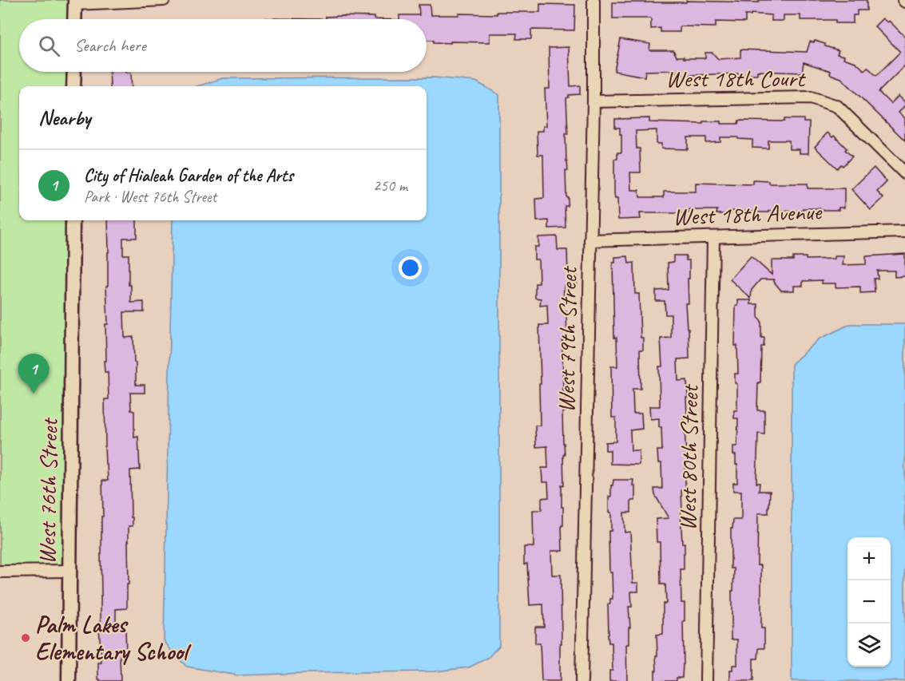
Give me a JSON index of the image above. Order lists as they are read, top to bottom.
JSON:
{
  "streets": {
    "street": [
      "West 18th Court",
      "West 18th Avenue",
      "West 79th Street",
      "West 80th Street",
      "West 76th Street"
    ]
  },
  "crossings": [
    ["West 18th Court", "West 79th Street"],
    ["West 18th Avenue", "West 79th Street"],
    ["West 18th Avenue", "West 80th Street"]
  ],
  "places": ["Palm Lakes Elementary School"],
  "page": {
    "search": "Search here",
    "heading": "Nearby",
    "list": [
      {
        "mark": "1",
        "name": "City of Hialeah Garden of the Arts",
        "note": "Park · West 76th Street",
        "value": "250 m"
      }
    ],
    "pins": "1",
    "map_buttons": ["+", "−"]
  }
}
